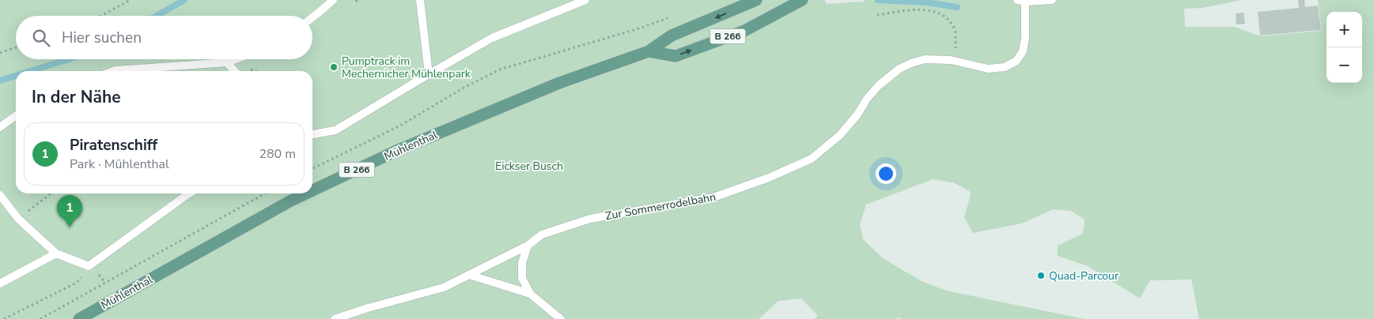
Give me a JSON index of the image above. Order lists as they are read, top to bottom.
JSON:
{
  "streets": {
    "main road": ["B 266", "Mühlenthal"],
    "lane": ["Zur Sommerrodelbahn"]
  },
  "parks": ["Eickser Busch"],
  "places": ["Pumptrack im Mechernicher Mühlenpark", "Quad-Parcour"],
  "page": {
    "map_buttons": ["+", "−"],
    "search": "Hier suchen",
    "heading": "In der Nähe",
    "list": [
      {
        "mark": "1",
        "name": "Piratenschiff",
        "note": "Park · Mühlenthal",
        "value": "280 m"
      }
    ],
    "pins": "1"
  }
}
